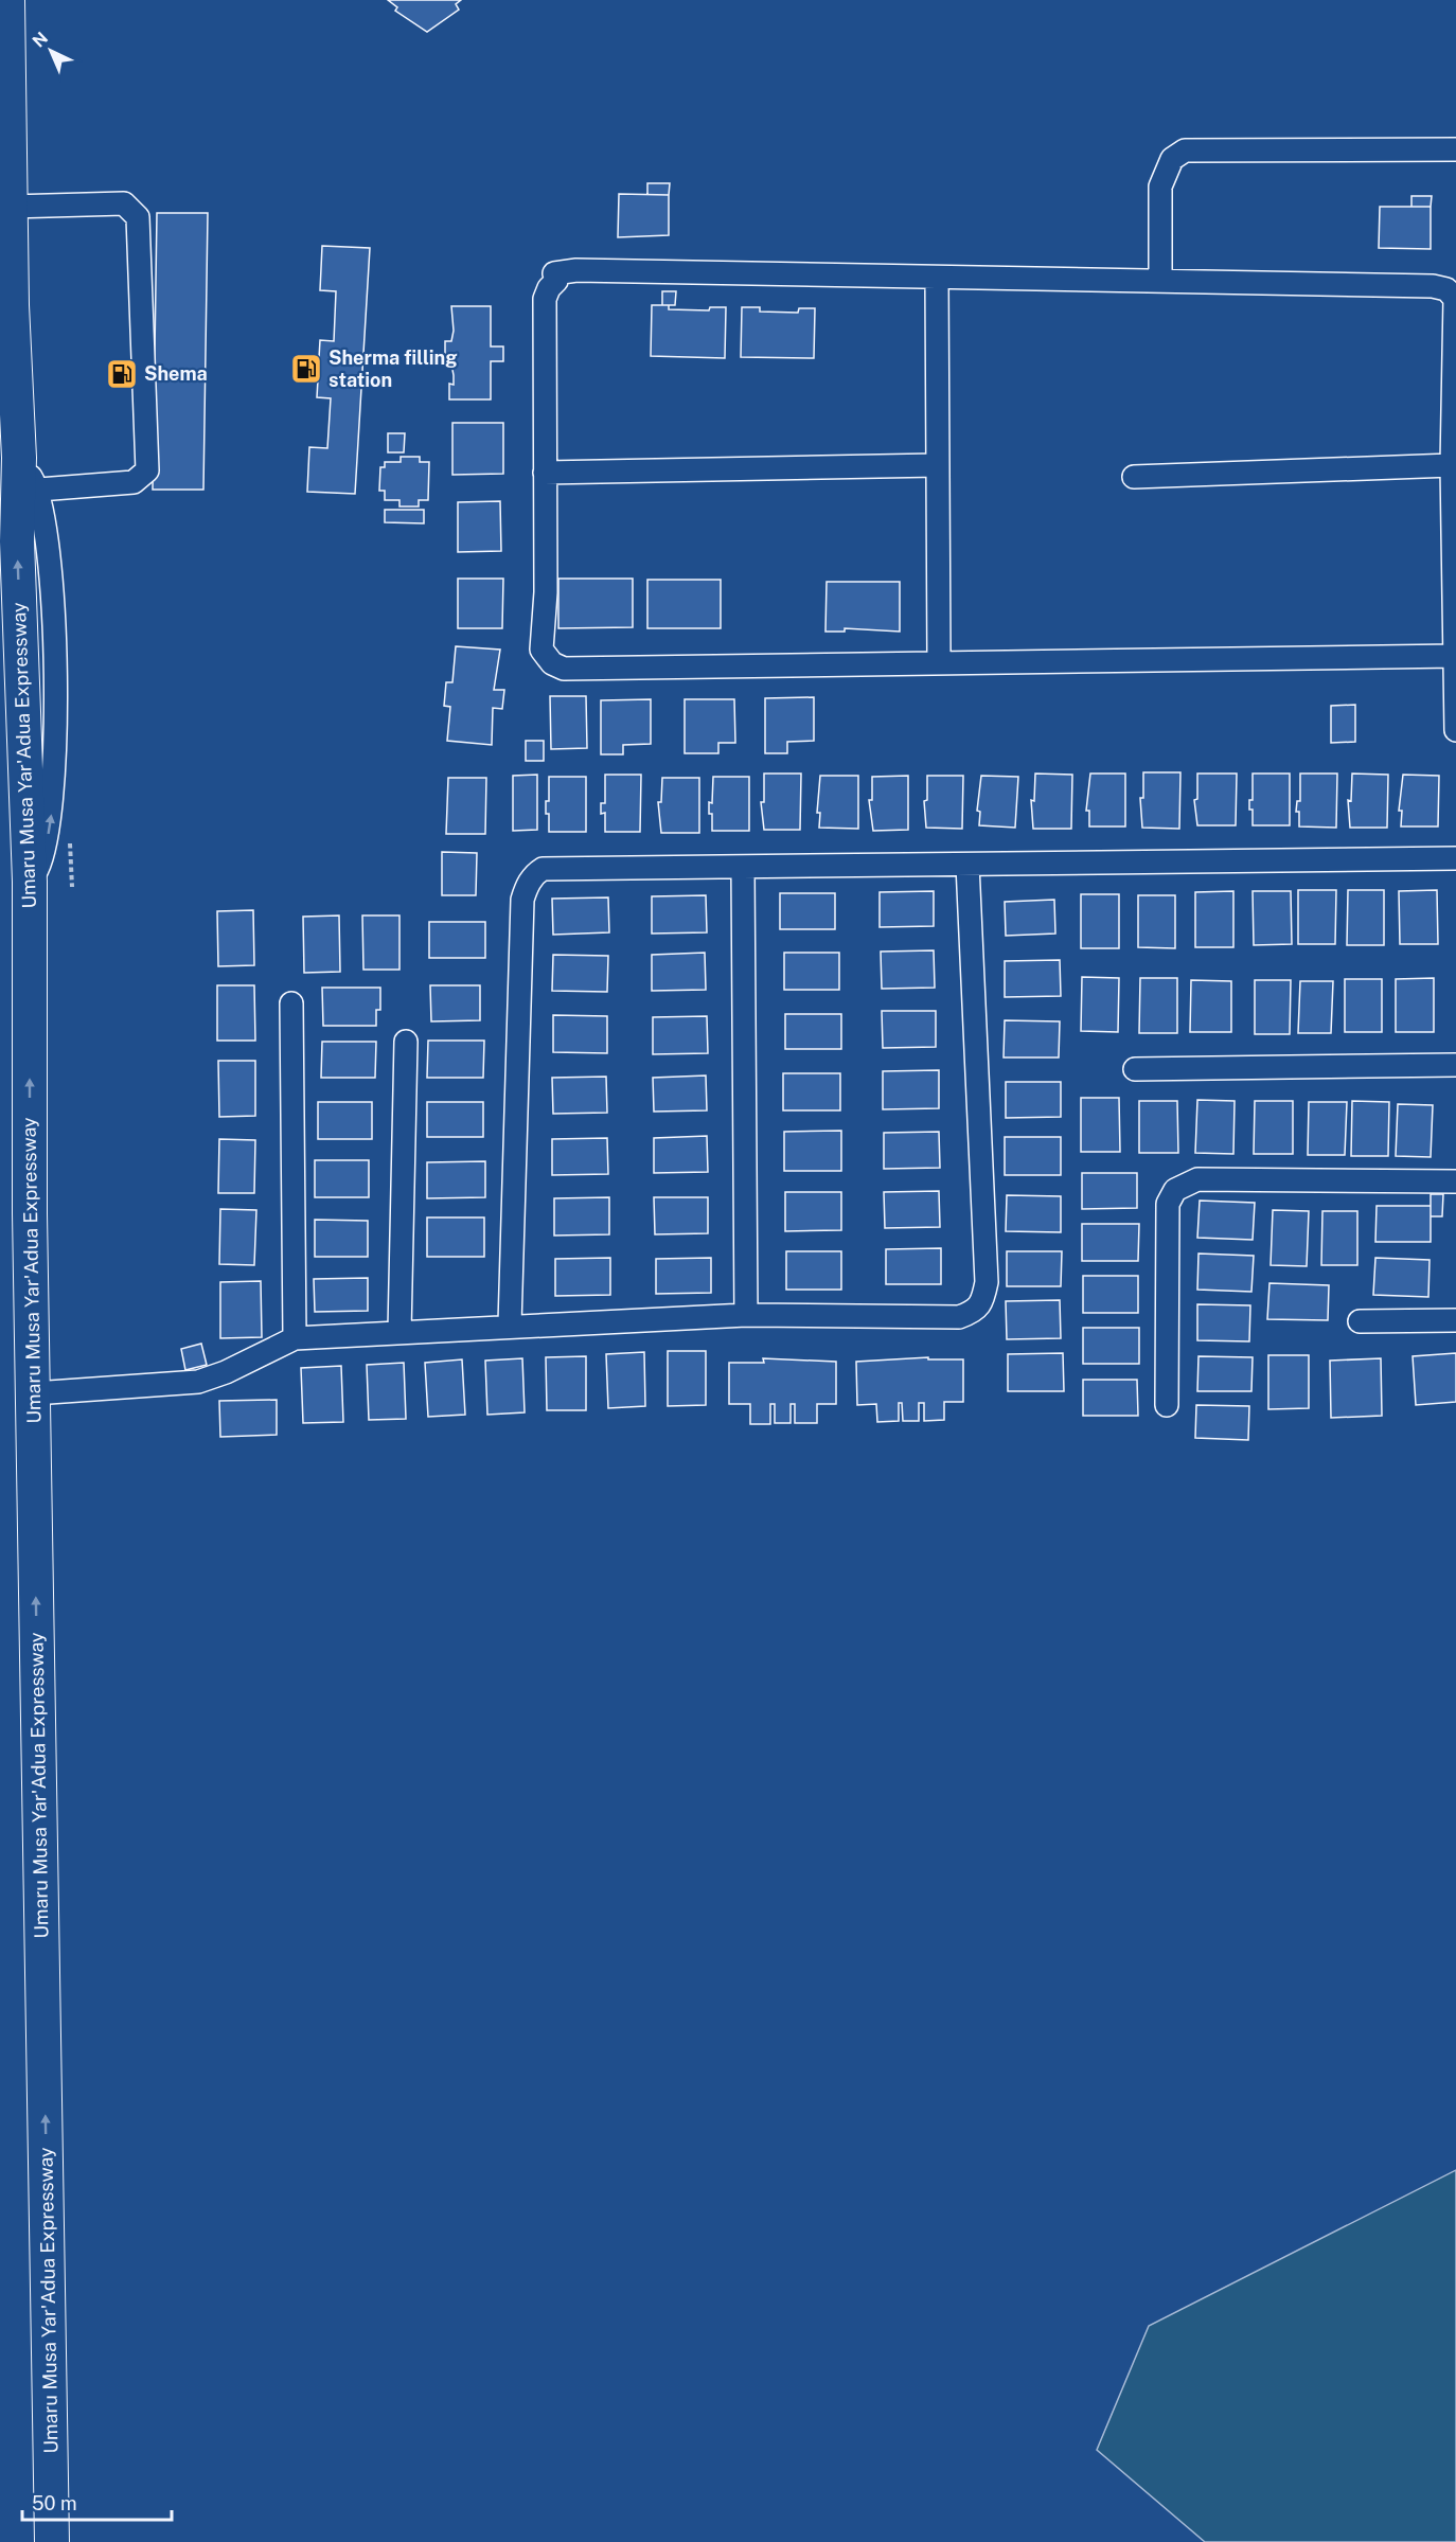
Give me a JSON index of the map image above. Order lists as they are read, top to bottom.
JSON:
{
  "streets": {
    "highway": ["Umaru Musa Yar'Adua Expressway"]
  },
  "one_way": ["Umaru Musa Yar'Adua Expressway"],
  "places": {
    "fuel station": ["Sherma filling station", "Shema"]
  },
  "scale_bar": "50 m",
  "north": "top left"
}
